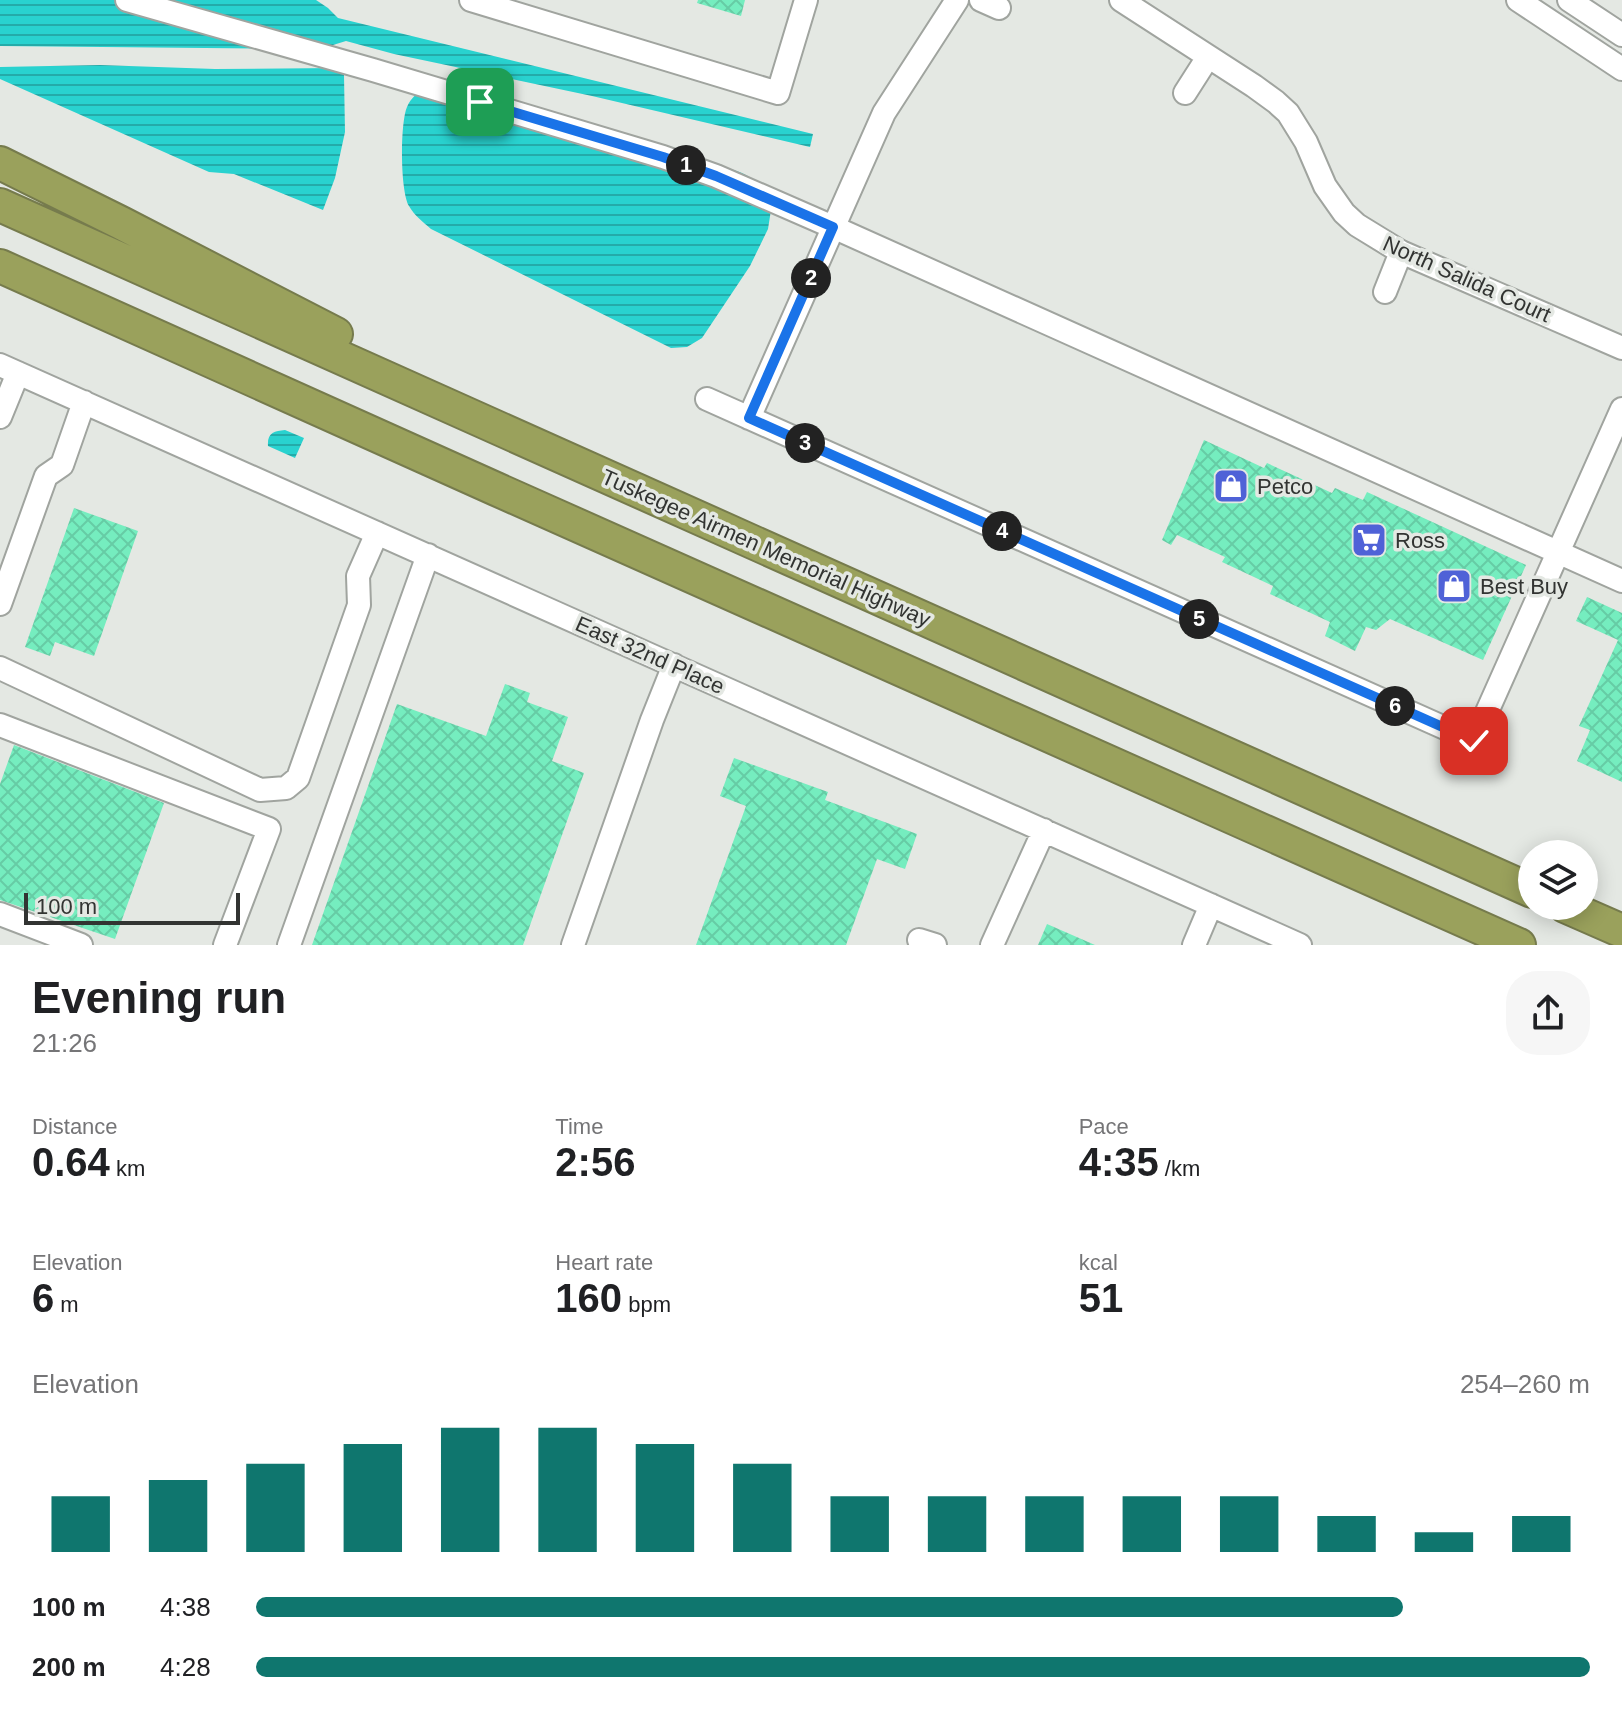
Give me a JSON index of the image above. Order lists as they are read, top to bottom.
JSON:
{
  "streets": {
    "highway": ["Tuskegee Airmen Memorial Highway"],
    "street": ["North Salida Court", "East 32nd Place"]
  },
  "places": {
    "shop": ["Petco", "Best Buy"],
    "supermarket": ["Ross"]
  },
  "scale_bar": "100 m",
  "page": {
    "pins": [
      "1",
      "2",
      "3",
      "4",
      "5",
      "6"
    ],
    "scale": "100 m",
    "heading": ["Evening run", "21:26"],
    "stats": [
      ["Distance", "0.64 km"],
      ["Time", "2:56"],
      ["Pace", "4:35 /km"],
      ["Elevation", "6 m"],
      ["Heart rate", "160 bpm"],
      ["kcal", "51"]
    ],
    "chart": ["Elevation", "254–260 m"],
    "list": [
      {
        "name": "100 m",
        "note": "4:38"
      },
      {
        "name": "200 m",
        "note": "4:28"
      }
    ]
  }
}
